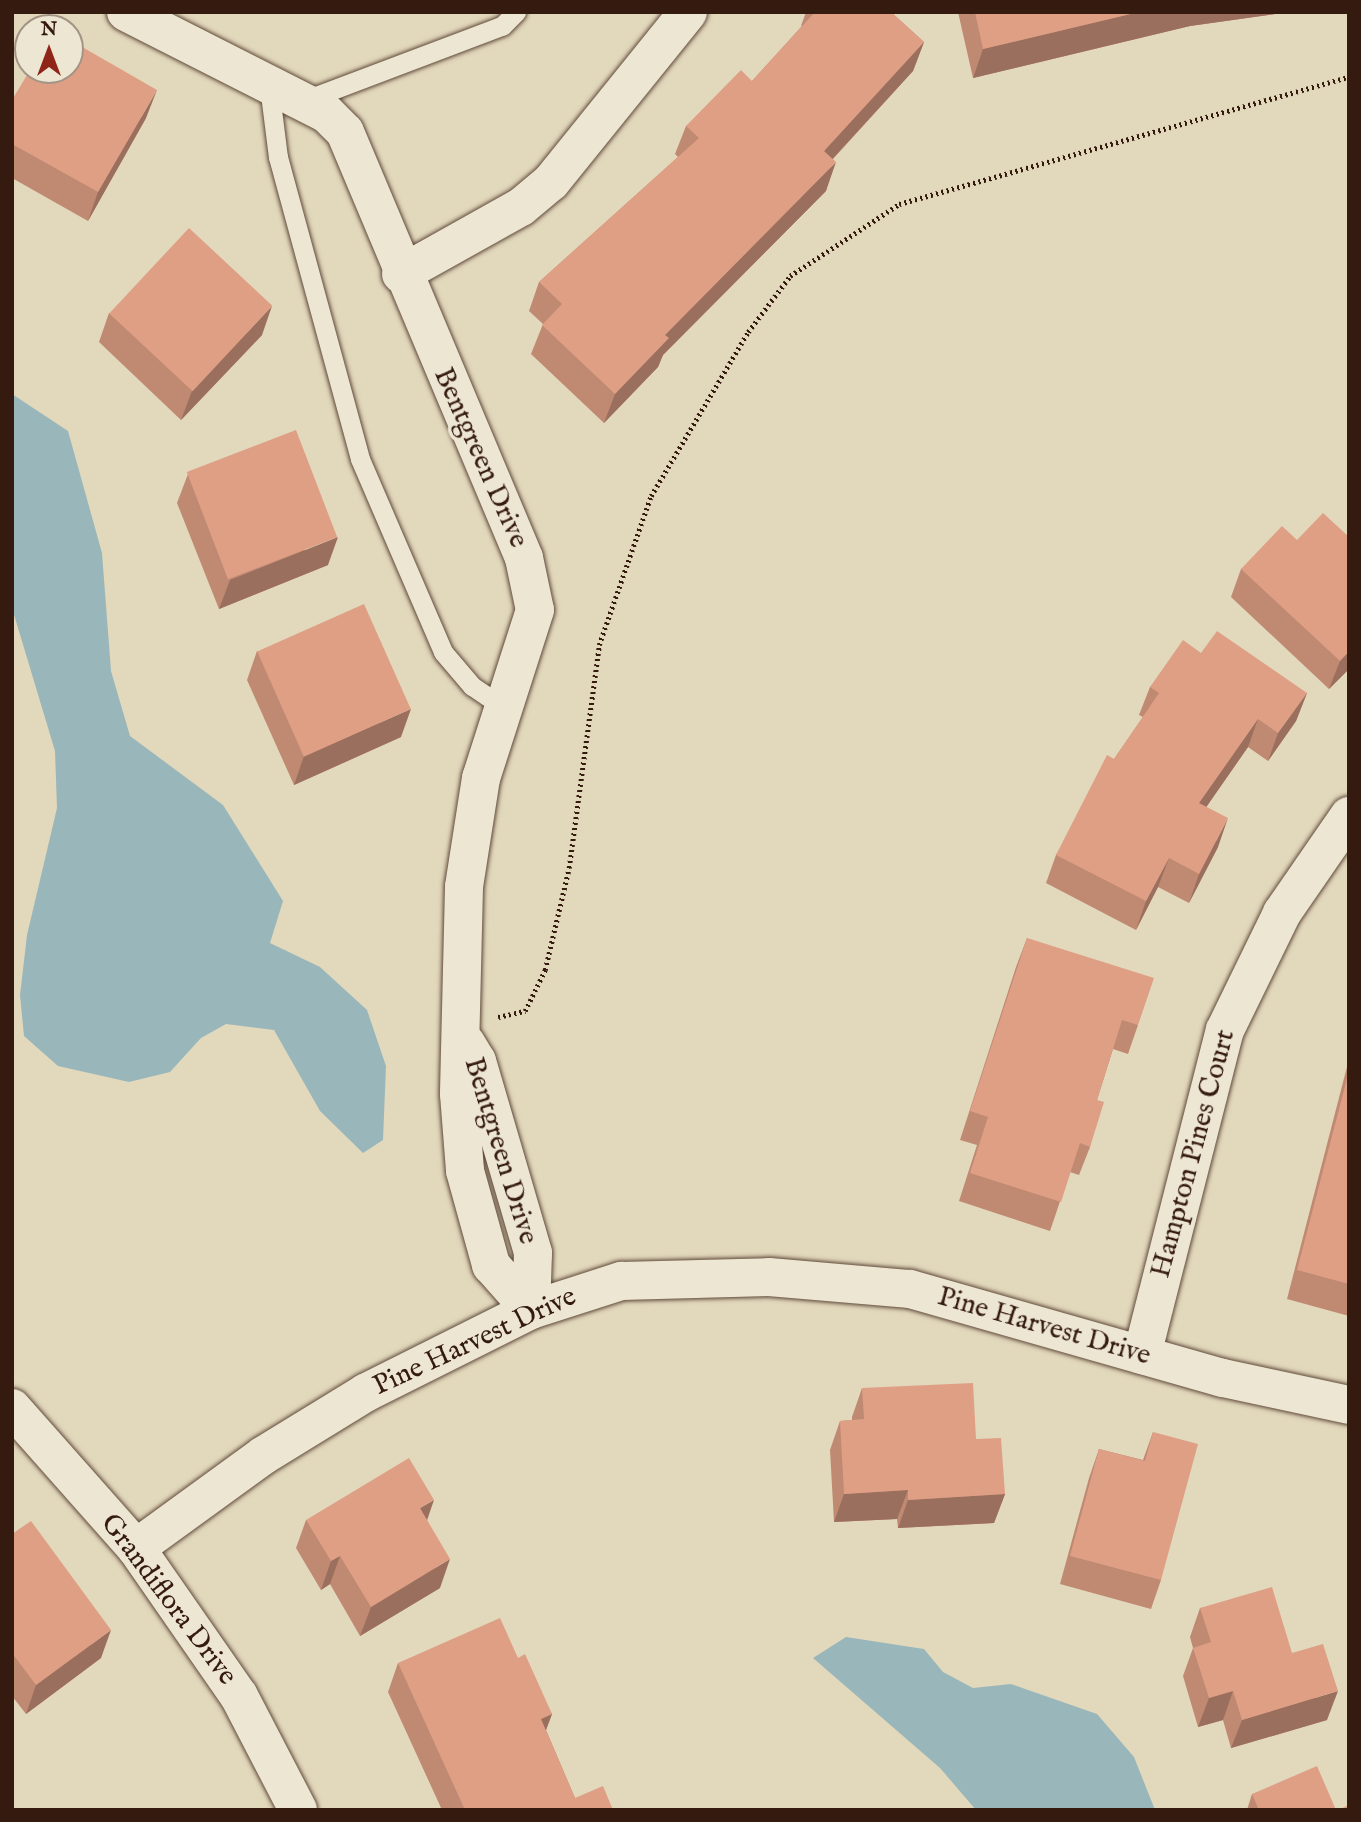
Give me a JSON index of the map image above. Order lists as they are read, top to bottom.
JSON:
{
  "streets": {
    "street": [
      "Bentgreen Drive",
      "Hampton Pines Court",
      "Pine Harvest Drive",
      "Grandiflora Drive"
    ]
  },
  "crossings": [
    ["Bentgreen Drive", "Pine Harvest Drive"],
    ["Hampton Pines Court", "Pine Harvest Drive"],
    ["Pine Harvest Drive", "Grandiflora Drive"]
  ],
  "north": "top"
}
